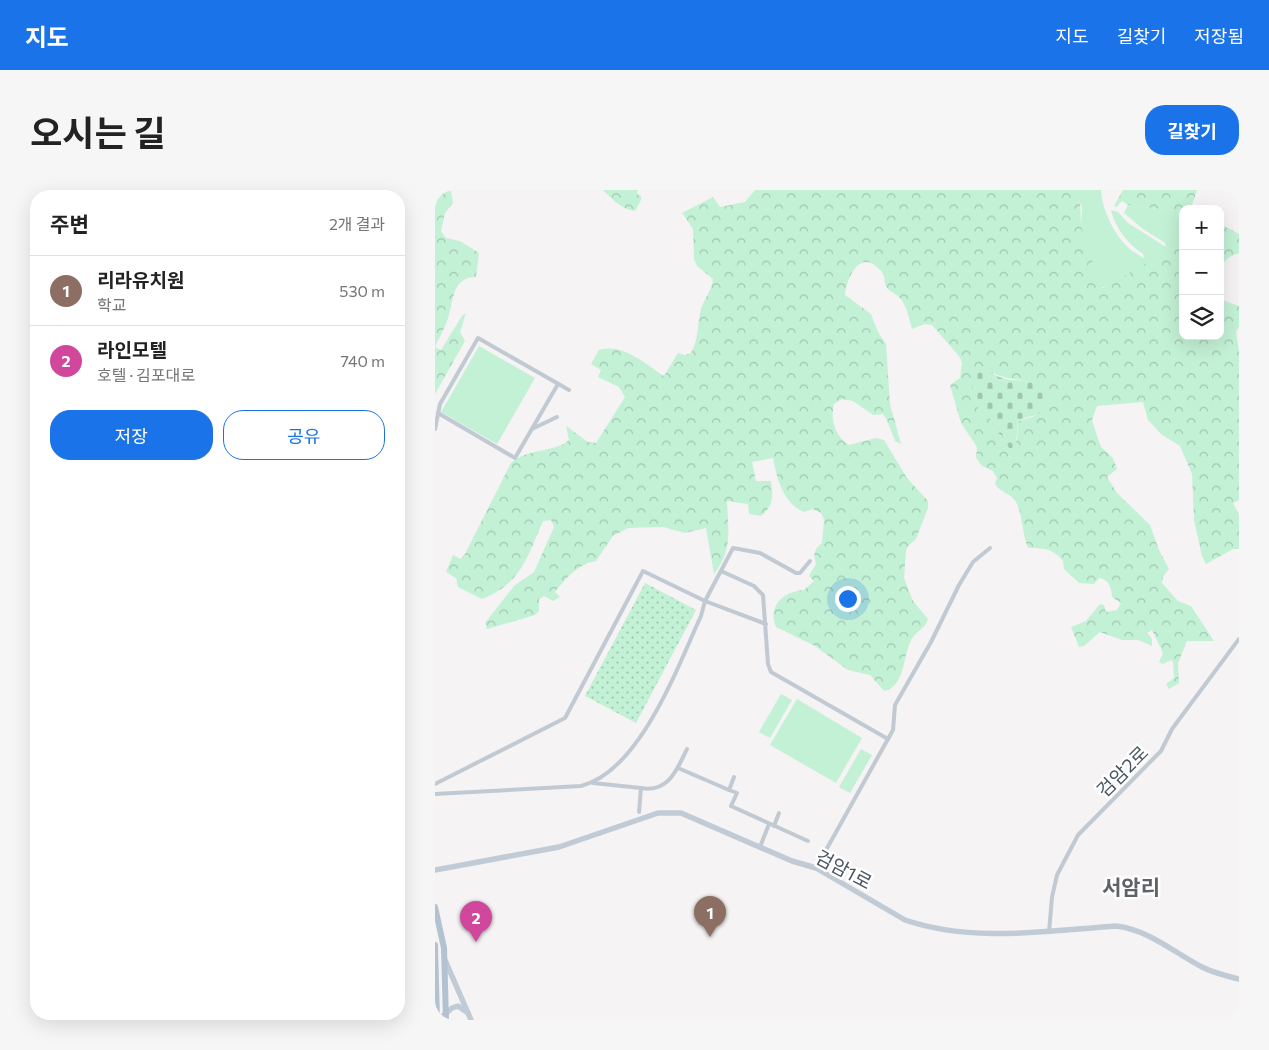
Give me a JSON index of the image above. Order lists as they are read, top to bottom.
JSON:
{
  "streets": {
    "street": ["검암2로", "검암1로"]
  },
  "crossings": [
    ["검암2로", "검암1로"]
  ],
  "districts": ["서암리"],
  "page": {
    "header": "지도",
    "nav": ["지도", "길찾기", "저장됨"],
    "title": "오시는 길",
    "buttons": [
      "길찾기",
      ["저장", "공유"]
    ],
    "heading": ["주변", "2개 결과"],
    "map_buttons": ["+", "−"],
    "list": [
      {
        "mark": "1",
        "name": "리라유치원",
        "note": "학교",
        "value": "530 m"
      },
      {
        "mark": "2",
        "name": "라인모텔",
        "note": "호텔 · 김포대로",
        "value": "740 m"
      }
    ],
    "pins": ["1", "2"]
  }
}
